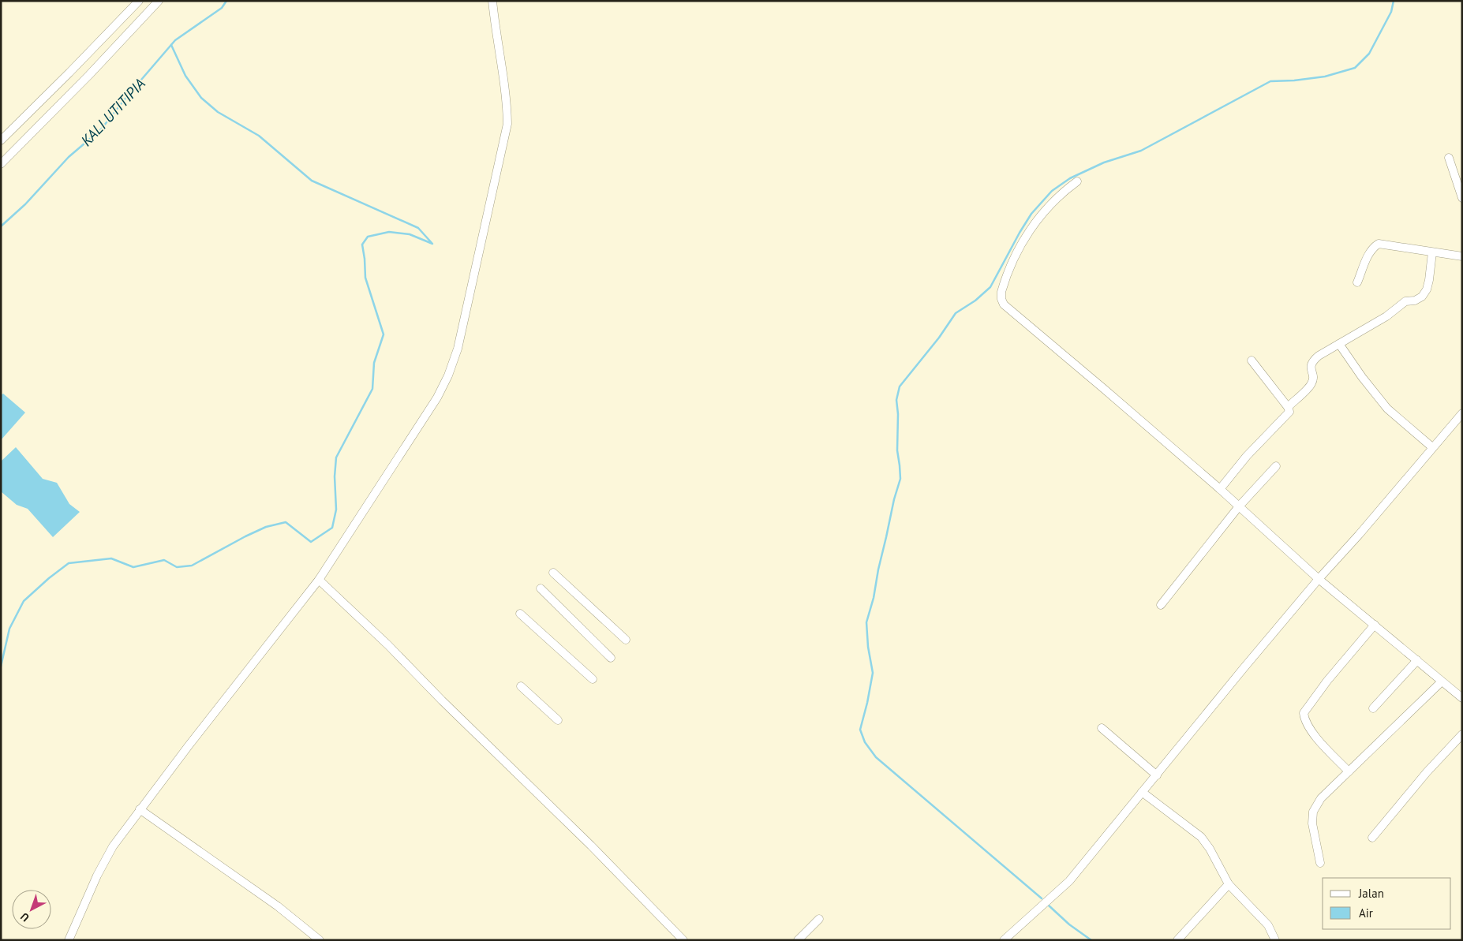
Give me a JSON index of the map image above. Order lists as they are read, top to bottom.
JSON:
{
  "water": ["KALI UTITIPIA"],
  "legend": ["Jalan", "Air"],
  "north": "bottom left"
}
